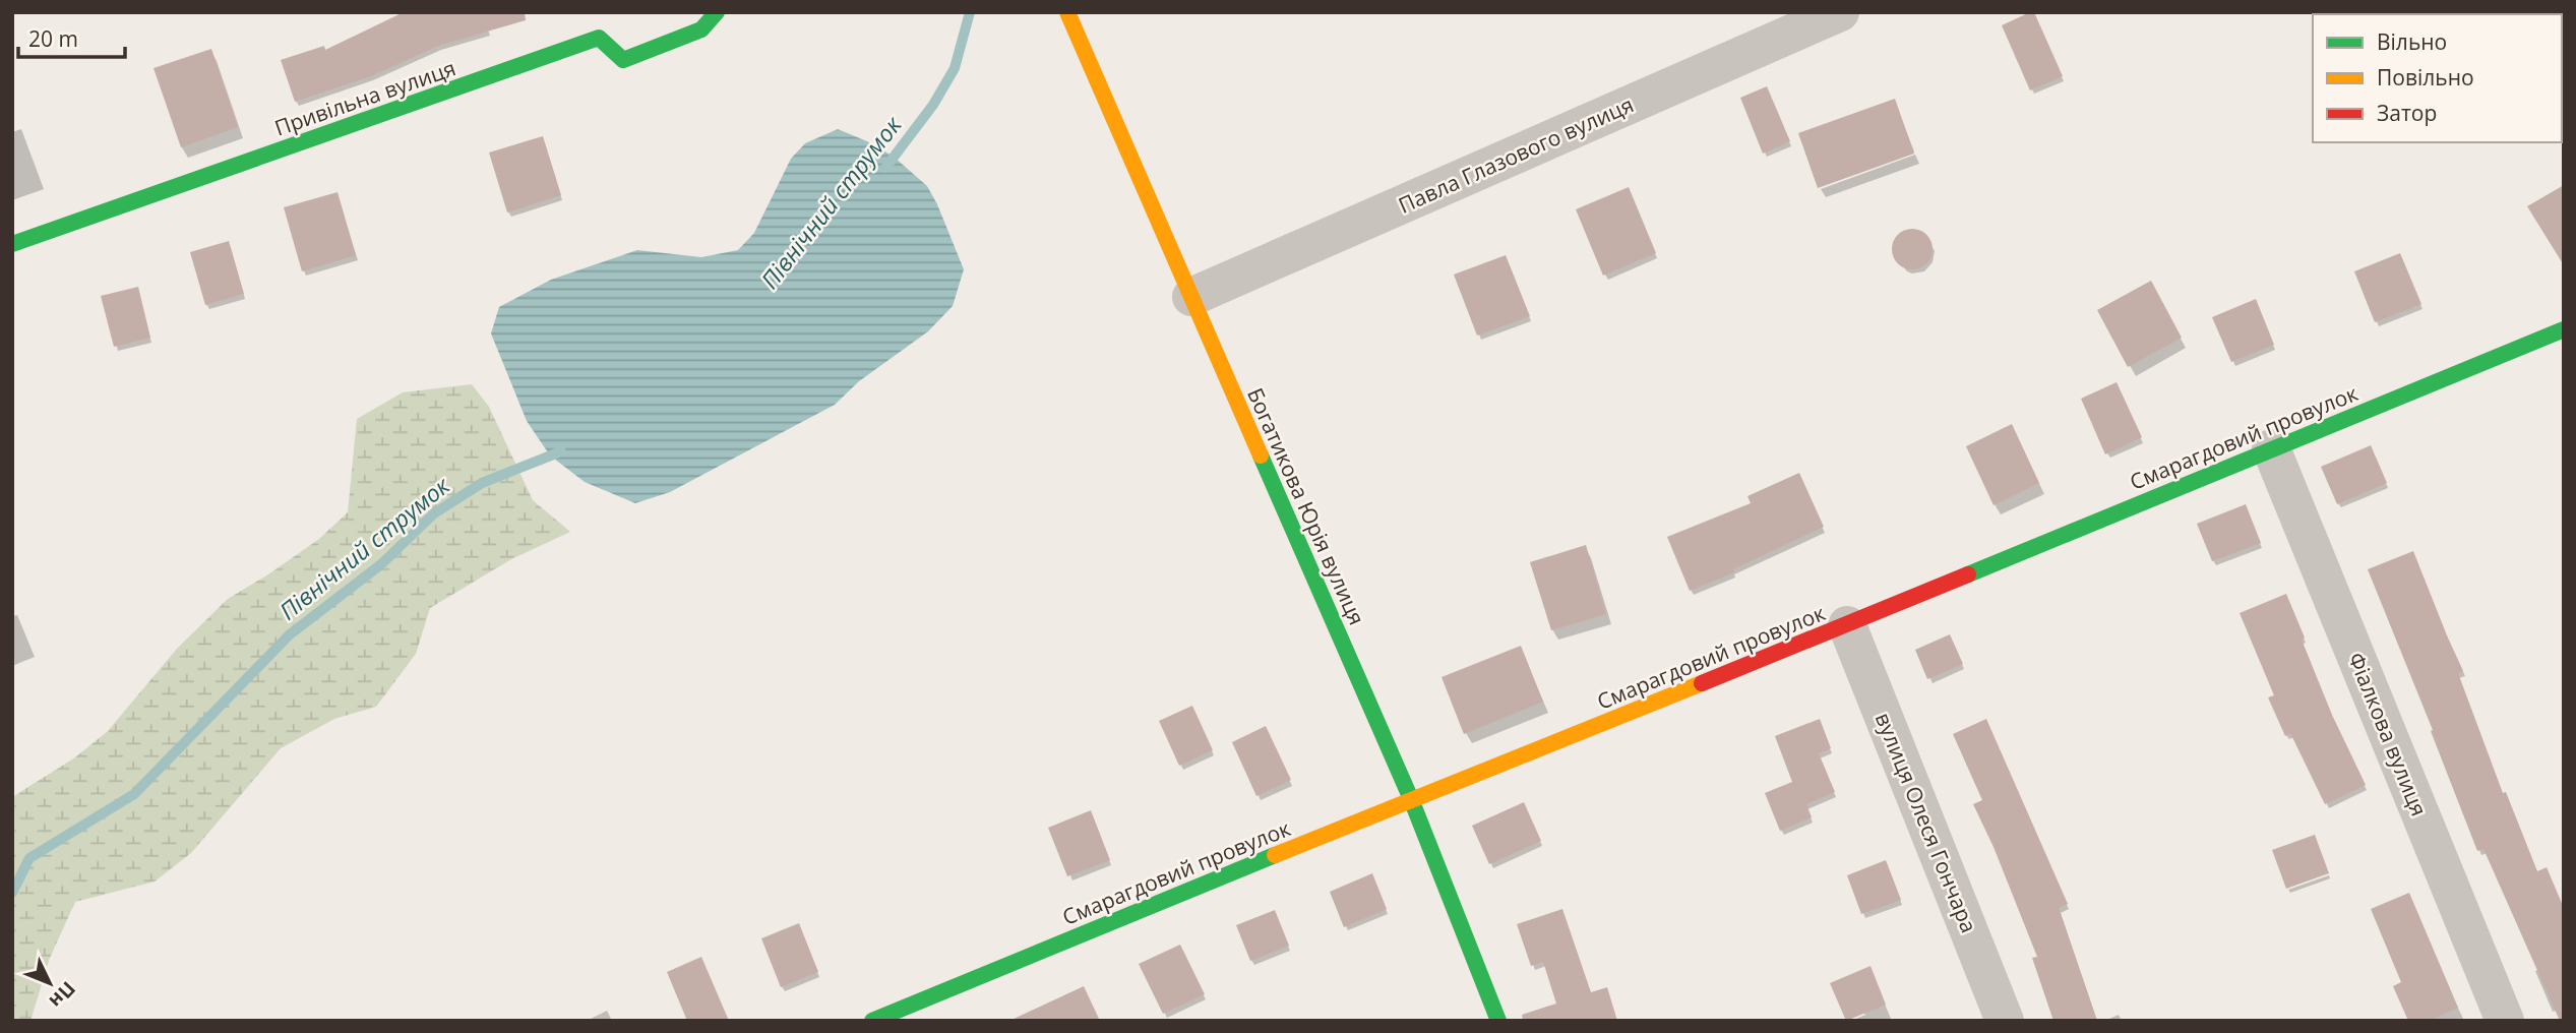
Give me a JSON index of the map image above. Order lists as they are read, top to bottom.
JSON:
{
  "streets": {
    "street": [
      "Привільна вулиця",
      "Павла Глазового вулиця",
      "Смарагдовий провулок",
      "Богатикова Юрія вулиця",
      "Фіалкова вулиця",
      "вулиця Олеся Гончара"
    ]
  },
  "crossings": [
    ["Павла Глазового вулиця", "Богатикова Юрія вулиця"],
    ["Смарагдовий провулок", "Богатикова Юрія вулиця"],
    ["Смарагдовий провулок", "Фіалкова вулиця"],
    ["Смарагдовий провулок", "вулиця Олеся Гончара"]
  ],
  "water": ["Північний струмок"],
  "legend": ["Вільно", "Повільно", "Затор"],
  "scale_bar": "20 m",
  "north": "bottom right"
}
